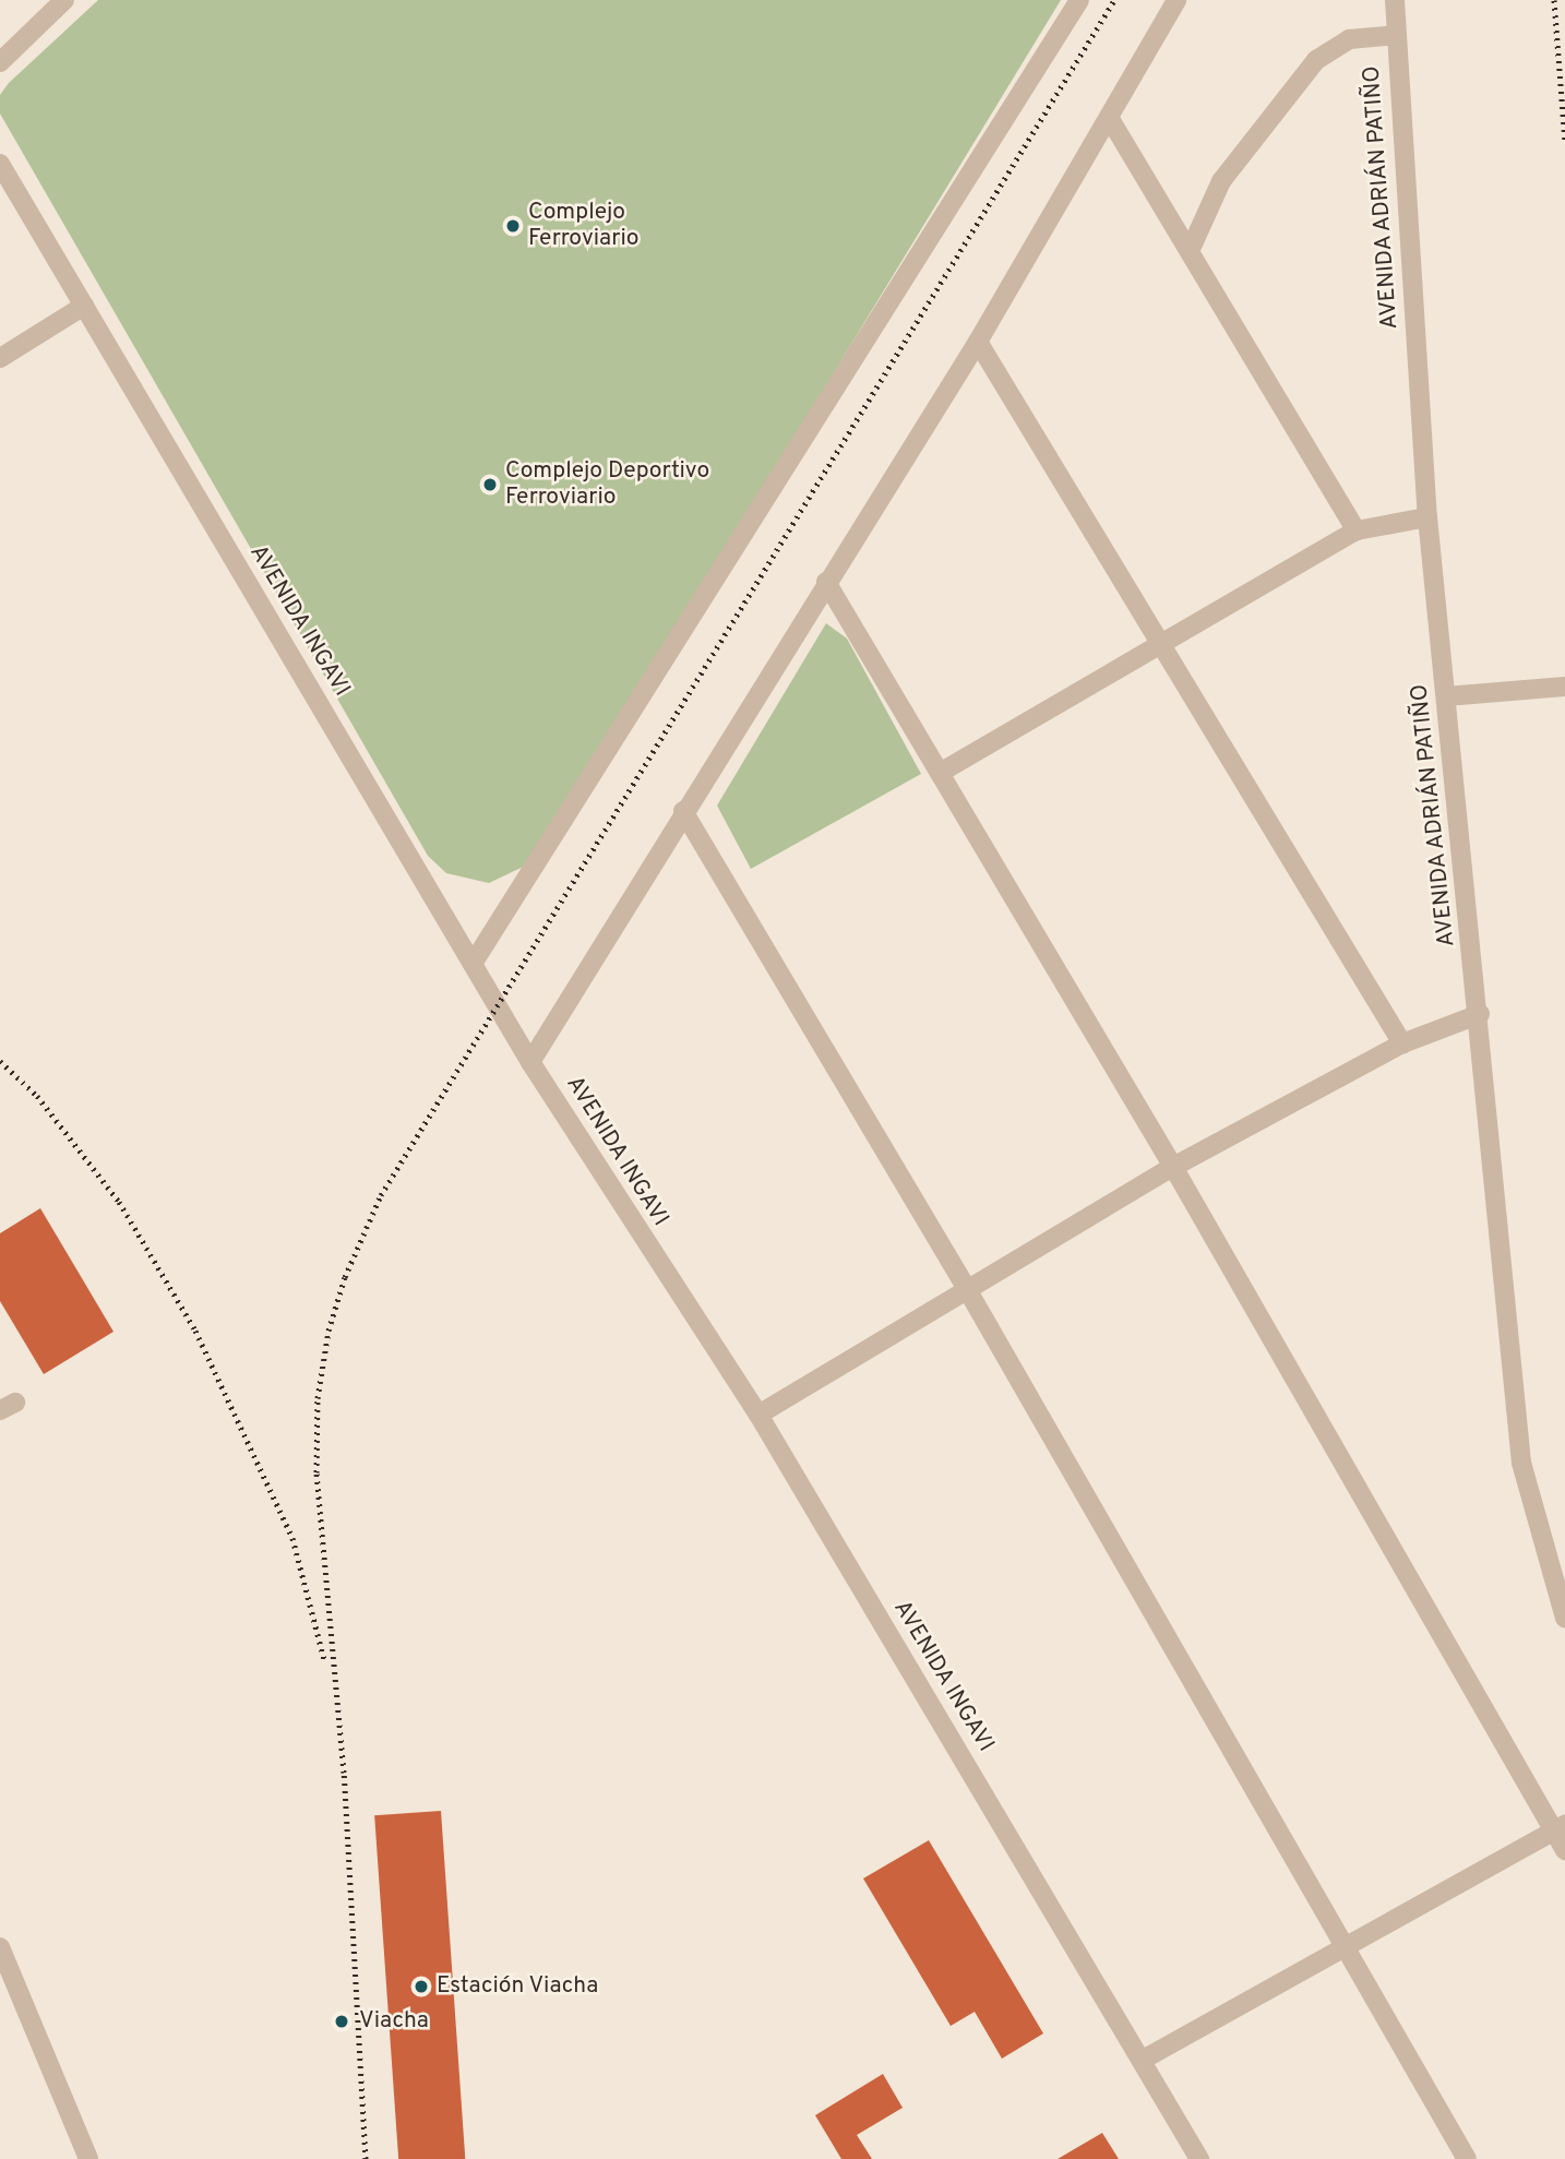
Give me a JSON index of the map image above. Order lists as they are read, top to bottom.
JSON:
{
  "streets": {
    "street": ["AVENIDA ADRIÁN PATIÑO", "AVENIDA INGAVI"]
  },
  "places": [
    "Complejo Ferroviario",
    "Complejo Deportivo Ferroviario",
    "Estación Viacha",
    "Viacha"
  ]
}
